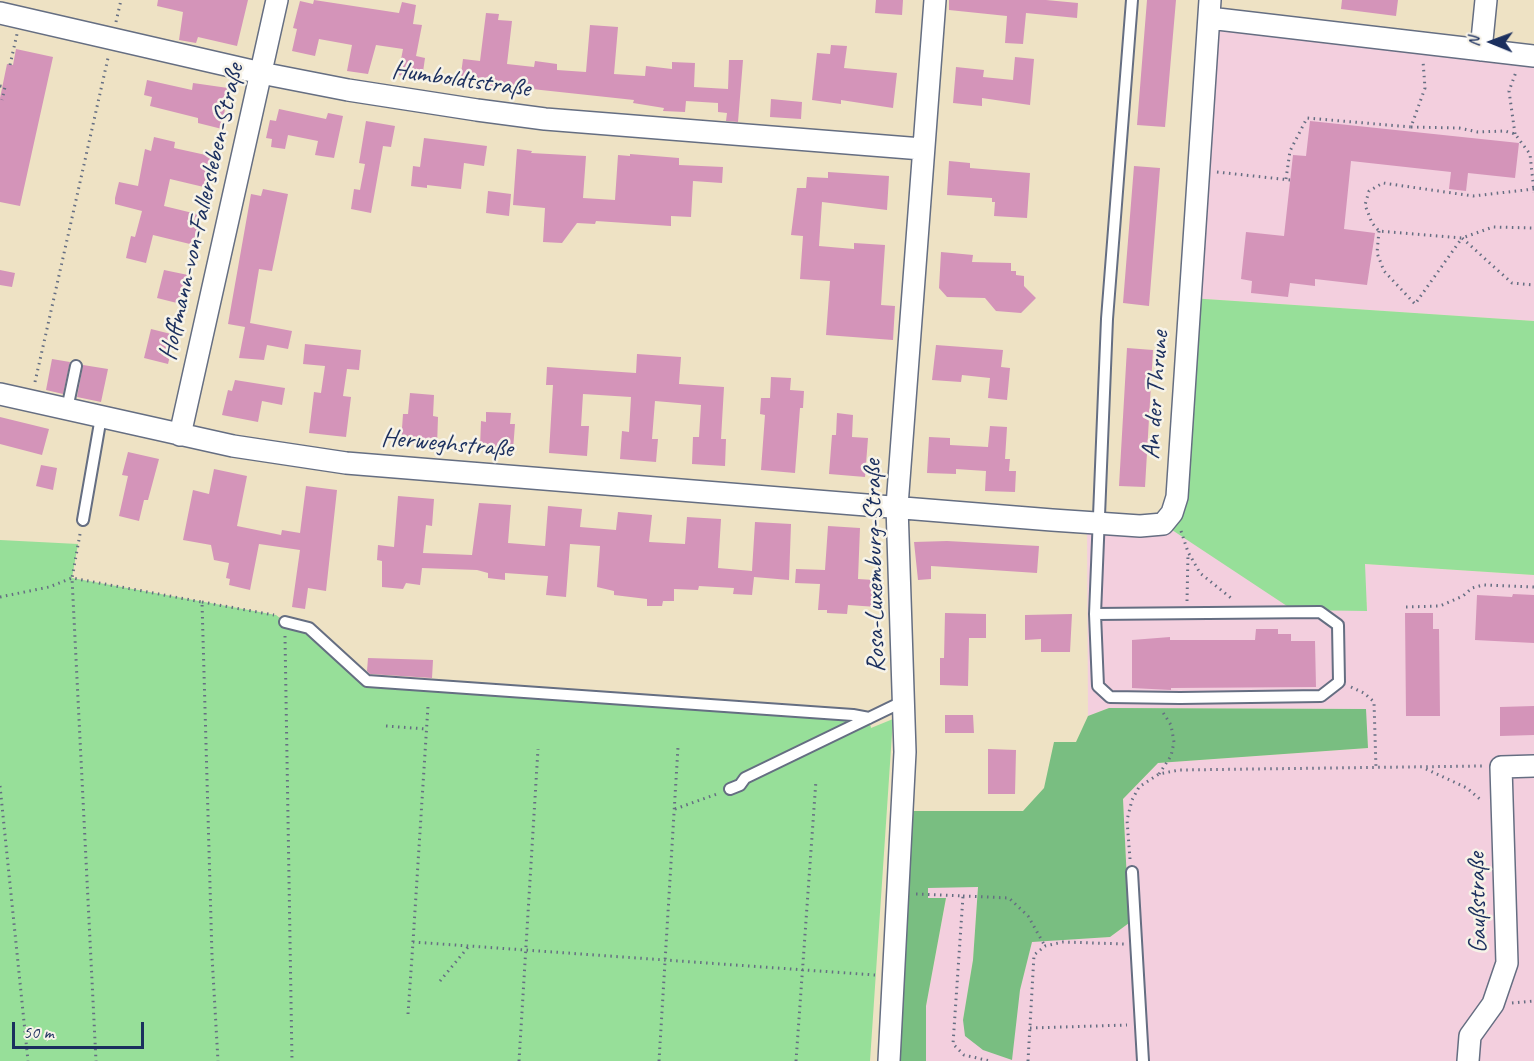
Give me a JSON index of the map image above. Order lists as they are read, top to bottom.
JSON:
{
  "streets": {
    "street": [
      "Humboldtstraße",
      "Hoffmann-von-Fallersleben-Straße",
      "An der Thrune",
      "Herweghstraße",
      "Rosa-Luxemburg-Straße",
      "Gaußstraße"
    ]
  },
  "crossings": [
    ["Humboldtstraße", "Hoffmann-von-Fallersleben-Straße"],
    ["Humboldtstraße", "Rosa-Luxemburg-Straße"],
    ["Hoffmann-von-Fallersleben-Straße", "Herweghstraße"],
    ["Herweghstraße", "Rosa-Luxemburg-Straße"]
  ],
  "scale_bar": "50 m",
  "north": "left"
}
